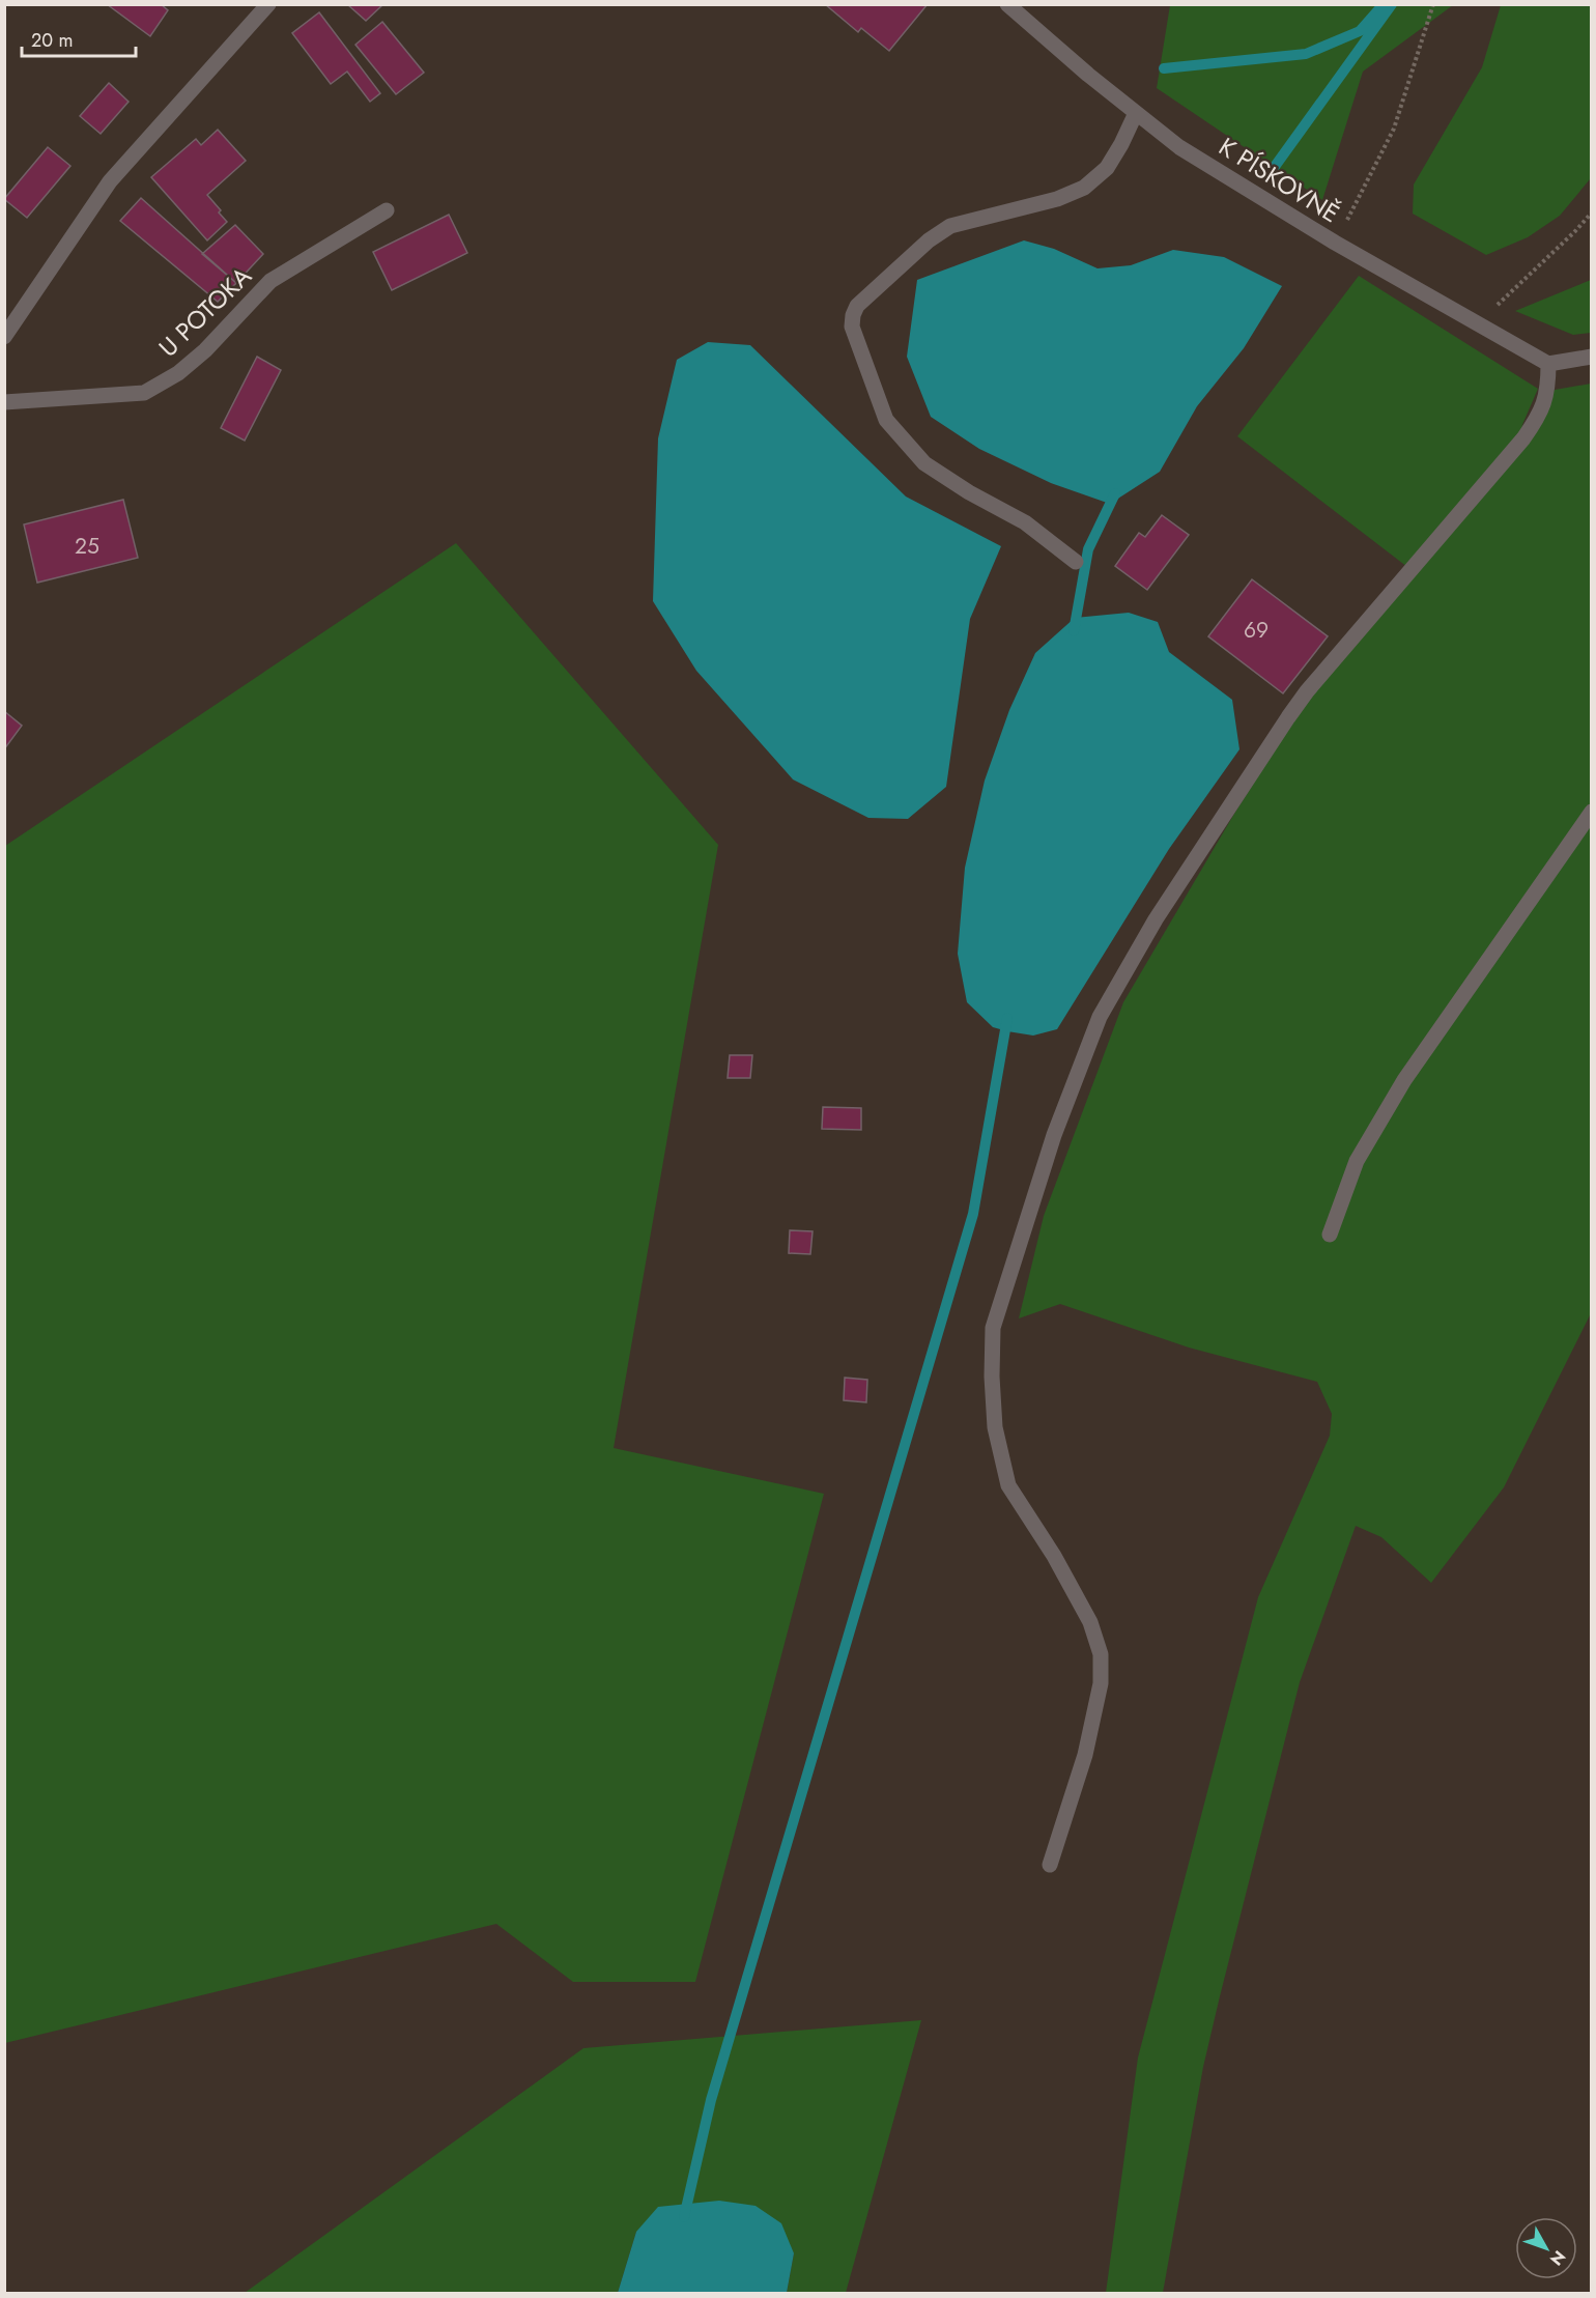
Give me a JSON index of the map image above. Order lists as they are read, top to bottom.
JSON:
{
  "streets": {
    "street": ["K PÍSKOVNĚ", "U POTOKA"]
  },
  "house_numbers": ["25", "69"],
  "scale_bar": "20 m",
  "north": "bottom right"
}
